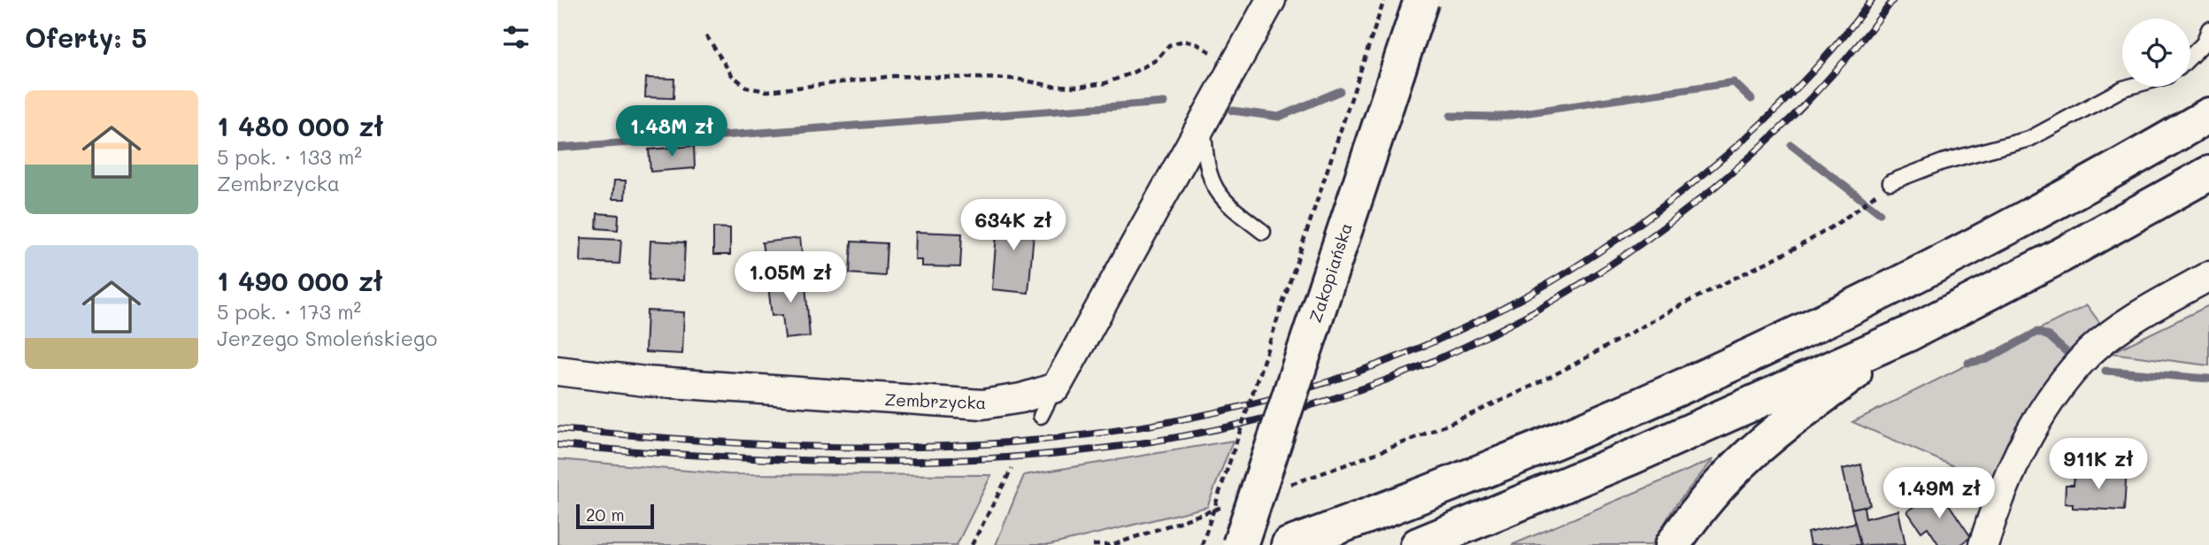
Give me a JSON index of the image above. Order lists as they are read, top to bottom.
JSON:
{
  "streets": {
    "main road": ["Zakopiańska"],
    "street": ["Zembrzycka"]
  },
  "scale_bar": "20 m",
  "page": {
    "heading": "Oferty: 5",
    "list": [
      {
        "name": "1 480 000 zł",
        "note": "5 pok. · 133 m² · Zembrzycka"
      },
      {
        "name": "1 490 000 zł",
        "note": "5 pok. · 173 m² · Jerzego Smoleńskiego"
      }
    ],
    "price": [
      "1.48M zł",
      "634K zł",
      "1.05M zł",
      "911K zł",
      "1.49M zł"
    ],
    "scale": "20 m"
  }
}
